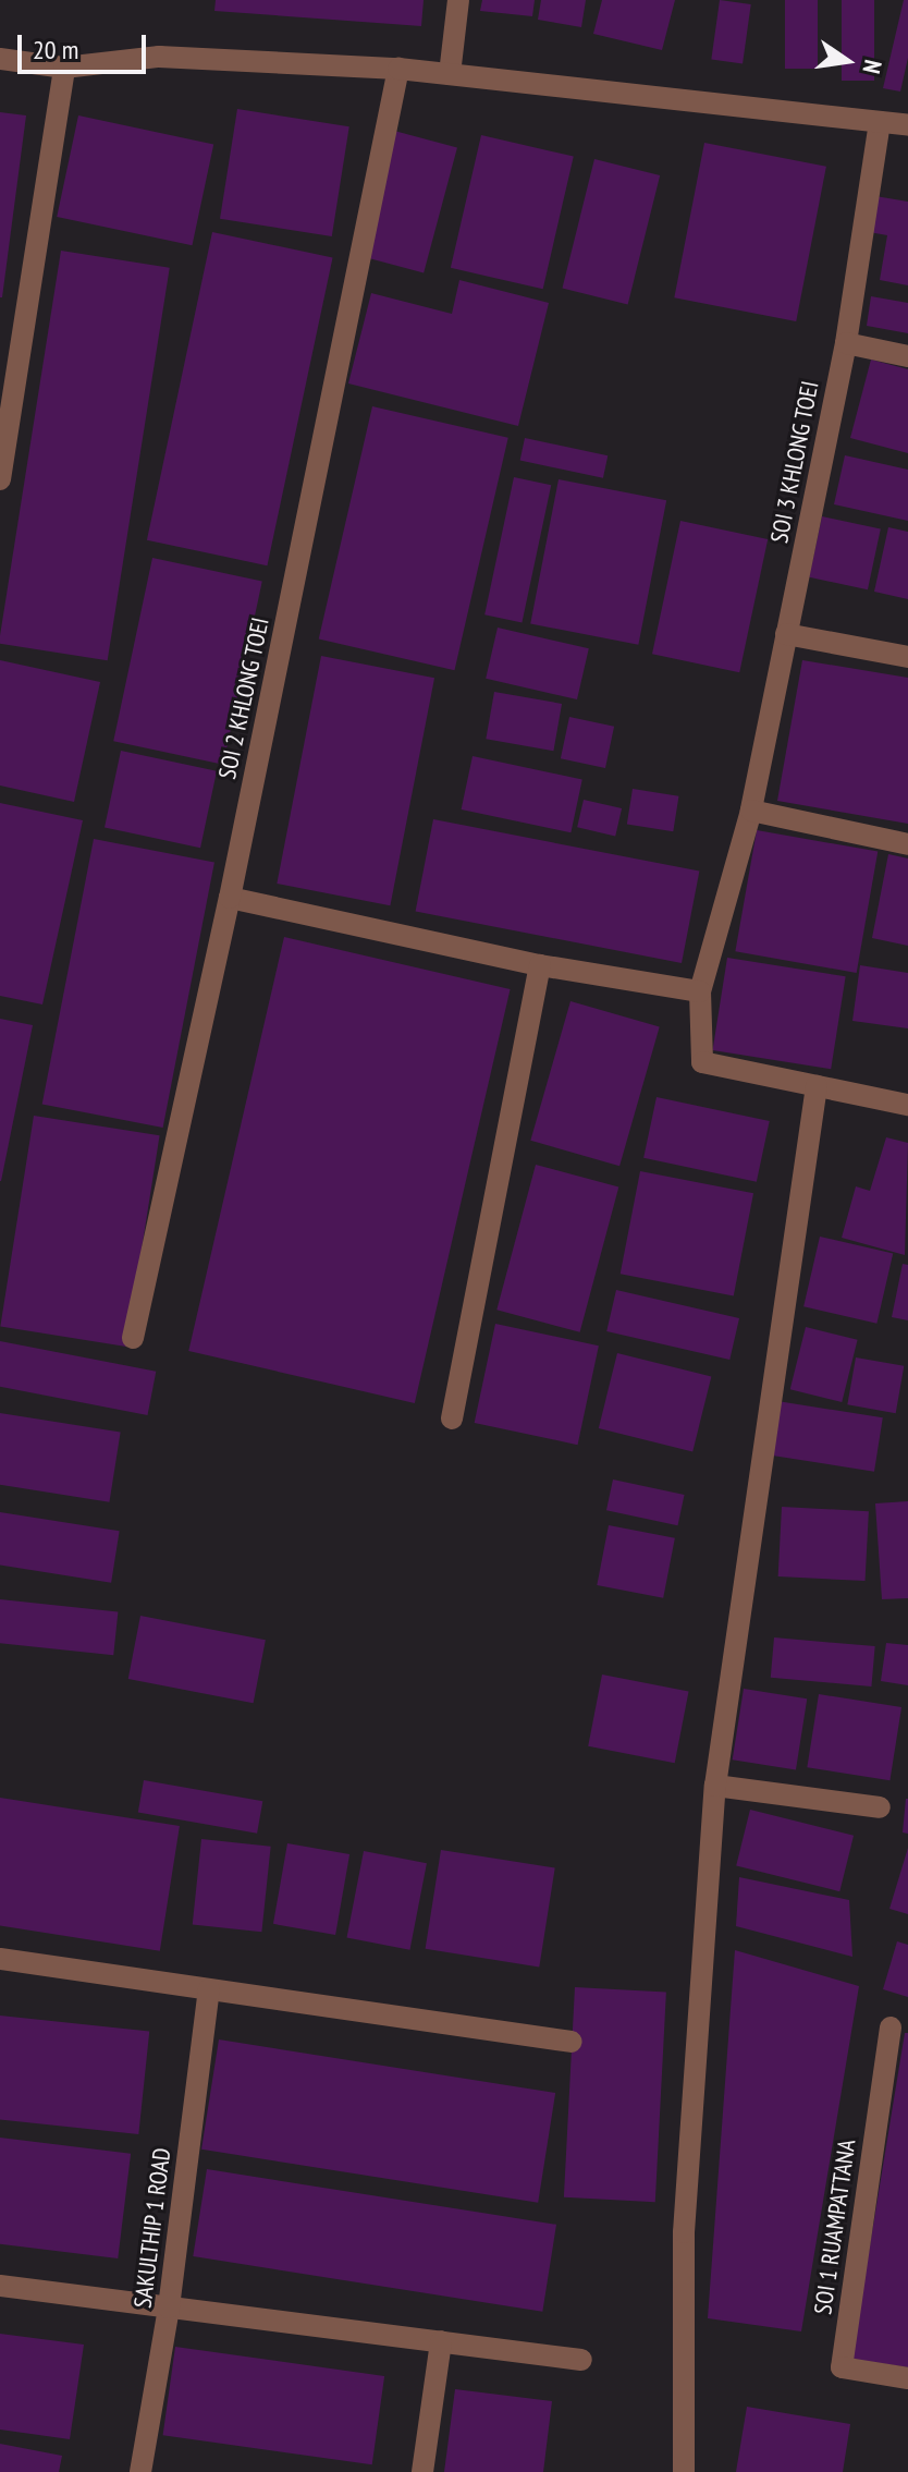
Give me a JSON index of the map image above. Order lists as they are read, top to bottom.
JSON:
{
  "streets": {
    "street": [
      "SOI 3 KHLONG TOEI",
      "SOI 2 KHLONG TOEI",
      "SOI 1 RUAMPATTANA",
      "SAKULTHIP 1 ROAD"
    ]
  },
  "scale_bar": "20 m",
  "north": "right"
}
